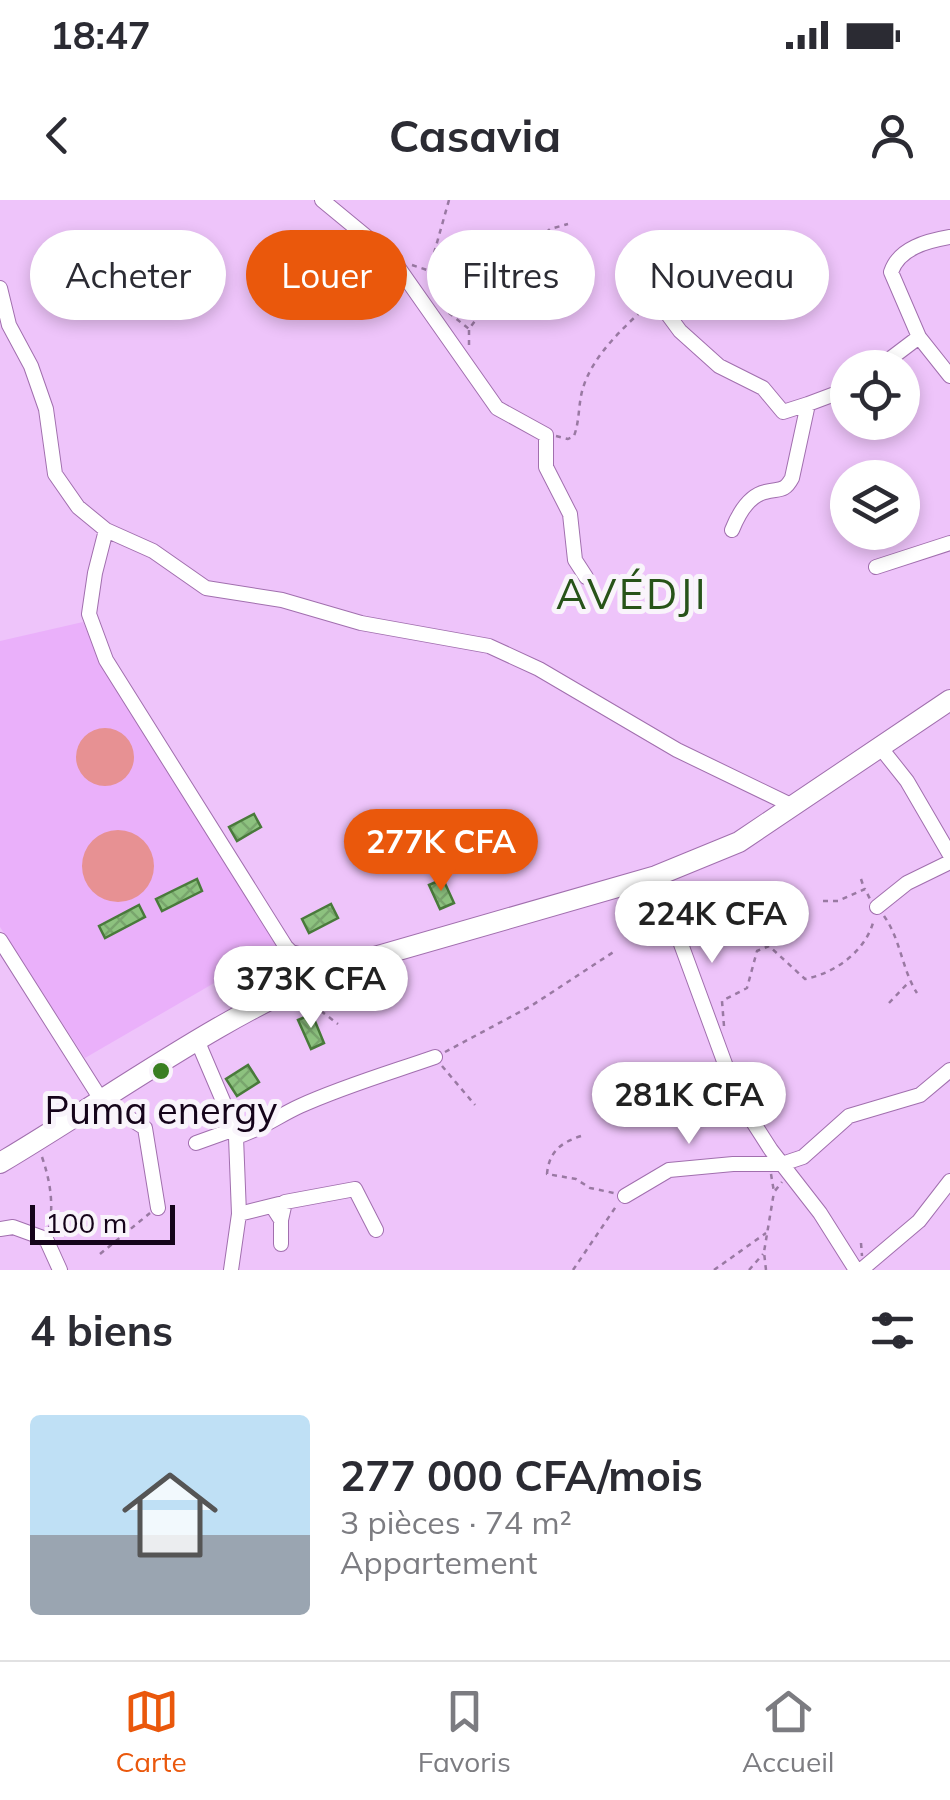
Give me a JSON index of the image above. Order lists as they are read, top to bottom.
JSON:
{
  "districts": ["AVÉDJI"],
  "places": ["Puma energy"],
  "scale_bar": "100 m",
  "page": {
    "status": "18:47",
    "header": "Casavia",
    "chip": [
      "Acheter",
      "Louer",
      "Filtres",
      "Nouveau"
    ],
    "price": [
      "277K CFA",
      "224K CFA",
      "373K CFA",
      "281K CFA"
    ],
    "scale": "100 m",
    "heading": "4 biens",
    "list": [
      {
        "name": "277 000 CFA/mois",
        "note": "3 pièces · 74 m² · Appartement"
      }
    ],
    "tabs": ["Carte", "Favoris", "Accueil"]
  }
}
